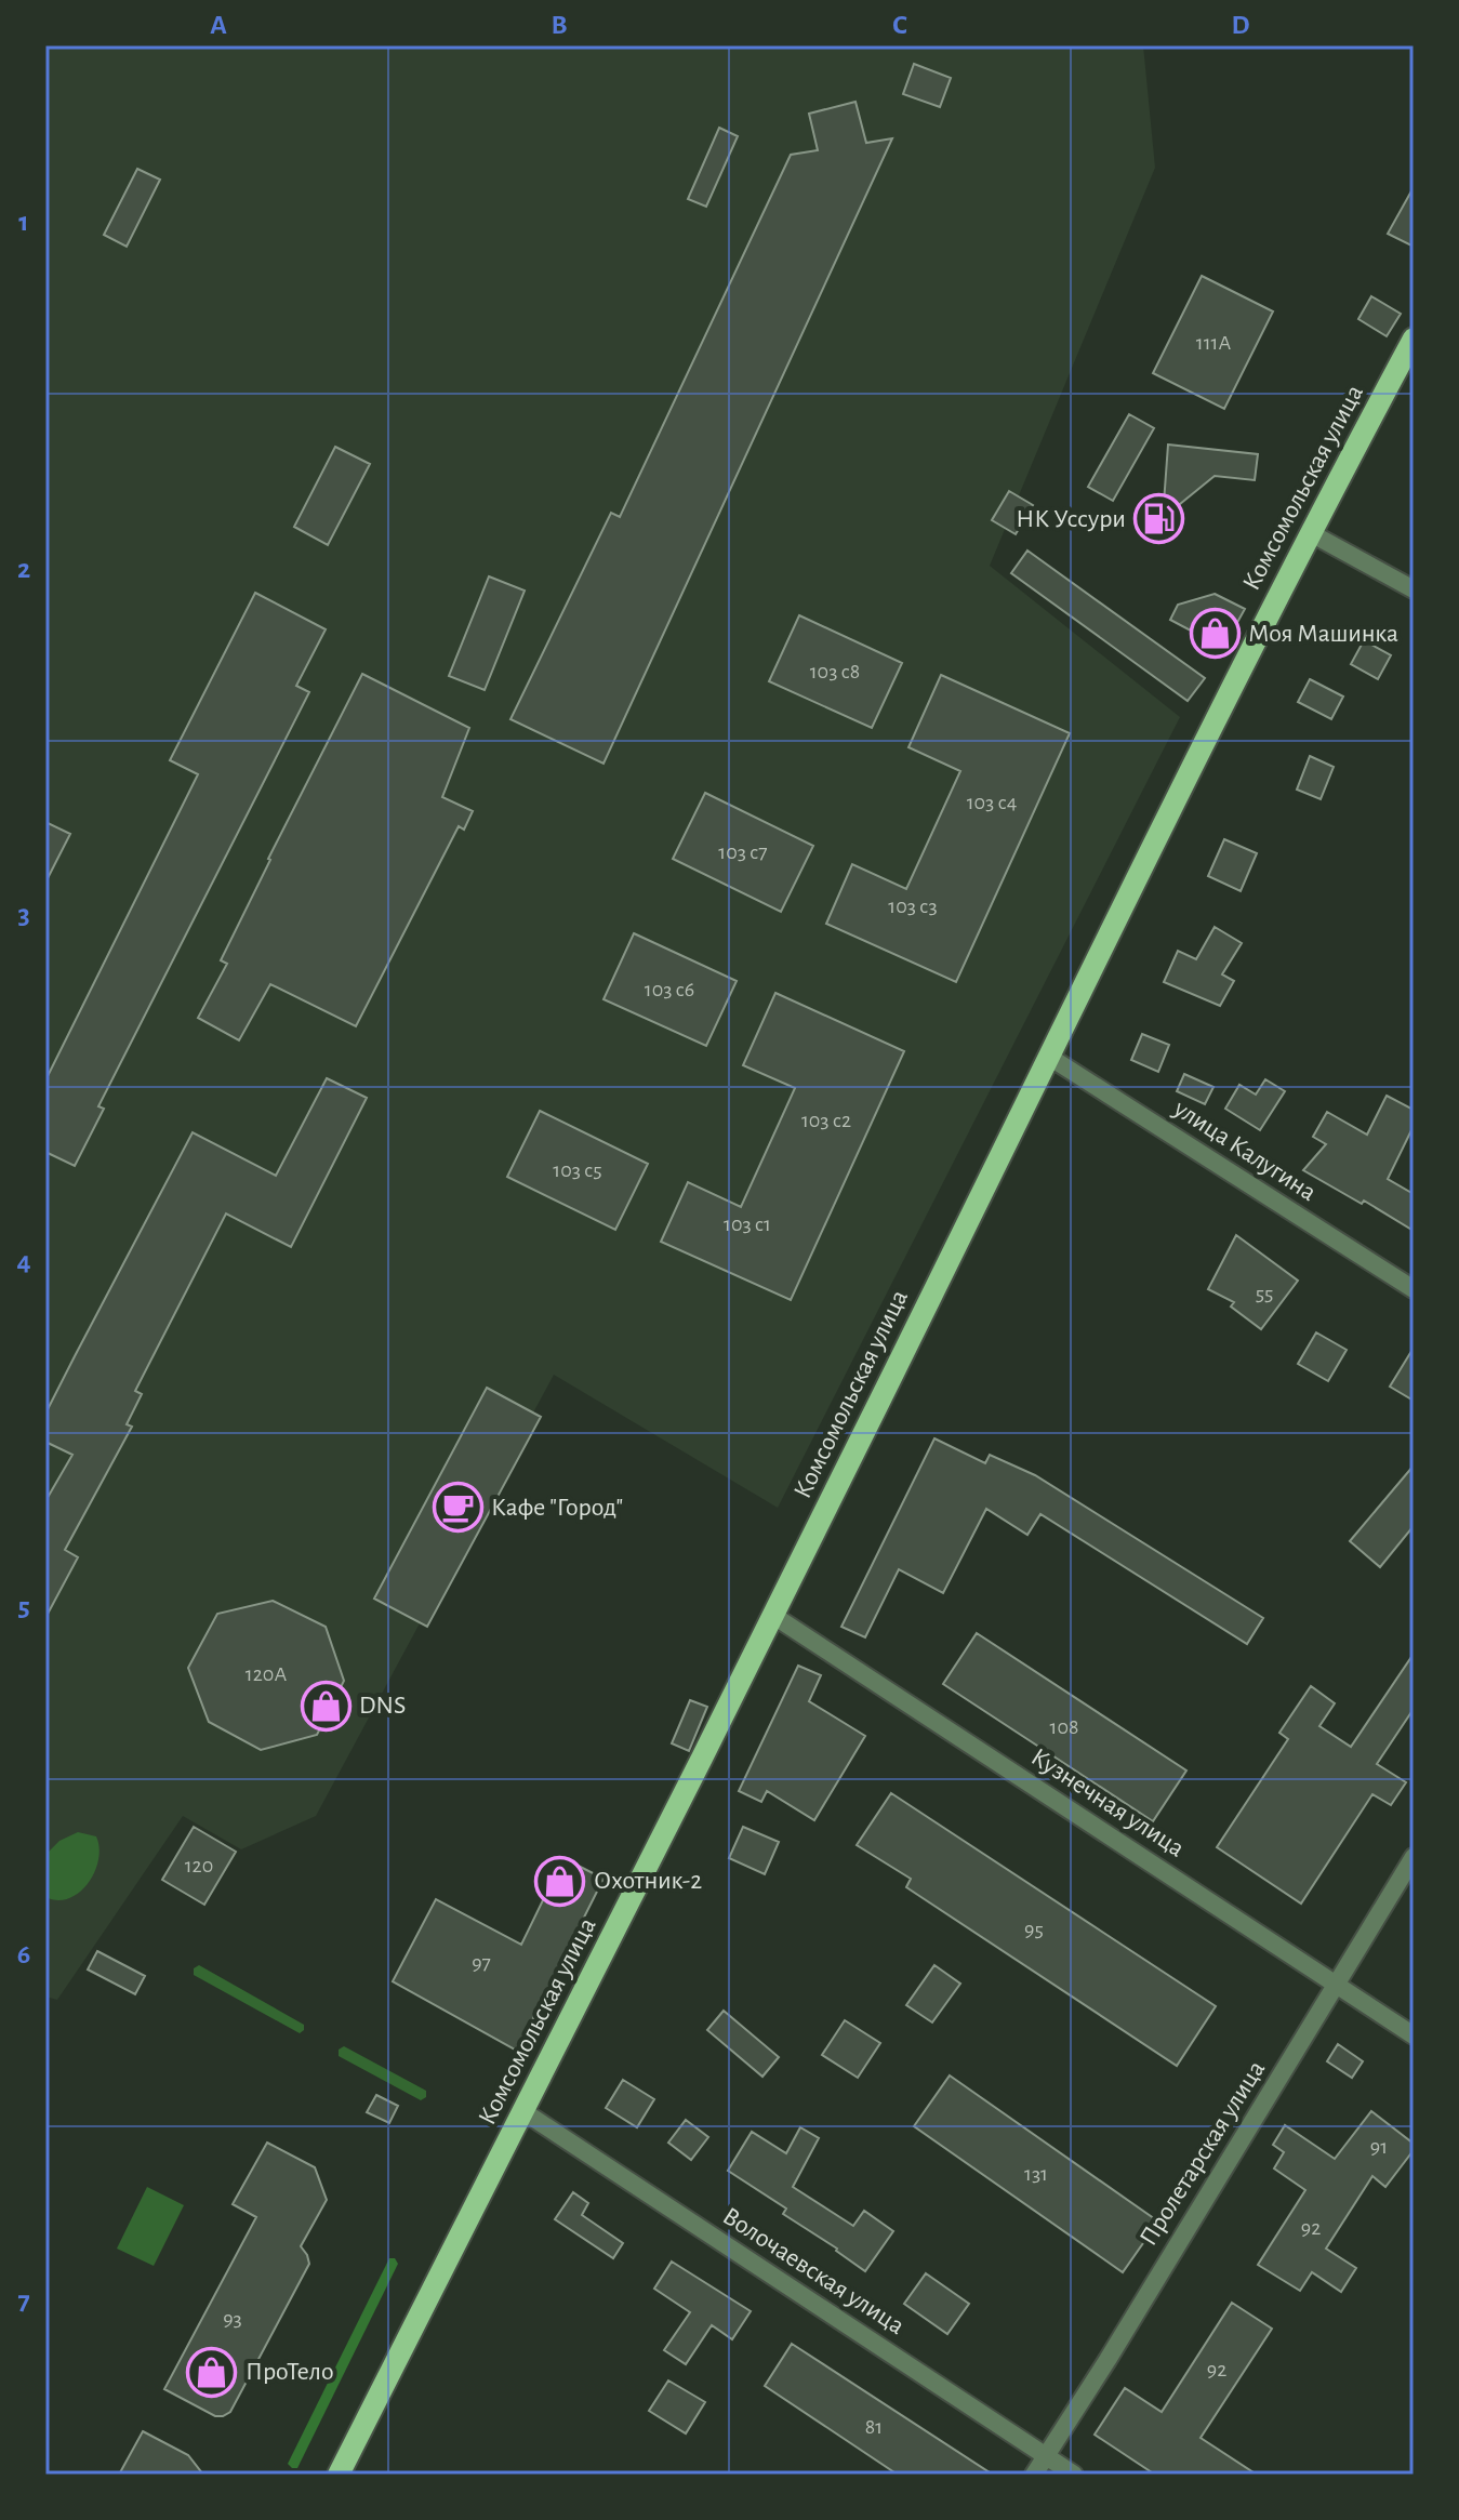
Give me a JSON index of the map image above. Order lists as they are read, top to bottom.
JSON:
{
  "streets": {
    "main road": ["Комсомольская улица"],
    "street": [
      "улица Калугина",
      "Кузнечная улица",
      "Пролетарская улица",
      "Волочаевская улица"
    ]
  },
  "crossings": [
    ["Комсомольская улица", "улица Калугина"],
    ["Комсомольская улица", "Кузнечная улица"],
    ["Комсомольская улица", "Волочаевская улица"],
    ["Кузнечная улица", "Пролетарская улица"],
    ["Пролетарская улица", "Волочаевская улица"]
  ],
  "places": {
    "fuel station": ["НК Уссури"],
    "shop": [
      "Моя Машинка",
      "DNS",
      "Охотник-2",
      "ПроТело"
    ],
    "cafe": ["Кафе \"Город\""]
  },
  "house_numbers": [
    "111А",
    "103 с8",
    "103 с4",
    "103 с7",
    "103 с3",
    "103 с6",
    "103 с2",
    "103 с5",
    "103 с1",
    "55",
    "120А",
    "108",
    "120",
    "95",
    "97",
    "91",
    "131",
    "92",
    "93",
    "92",
    "81"
  ],
  "grid": {
    "columns": [
      "A",
      "B",
      "C",
      "D"
    ],
    "rows": [
      "1",
      "2",
      "3",
      "4",
      "5",
      "6",
      "7"
    ]
  }
}
